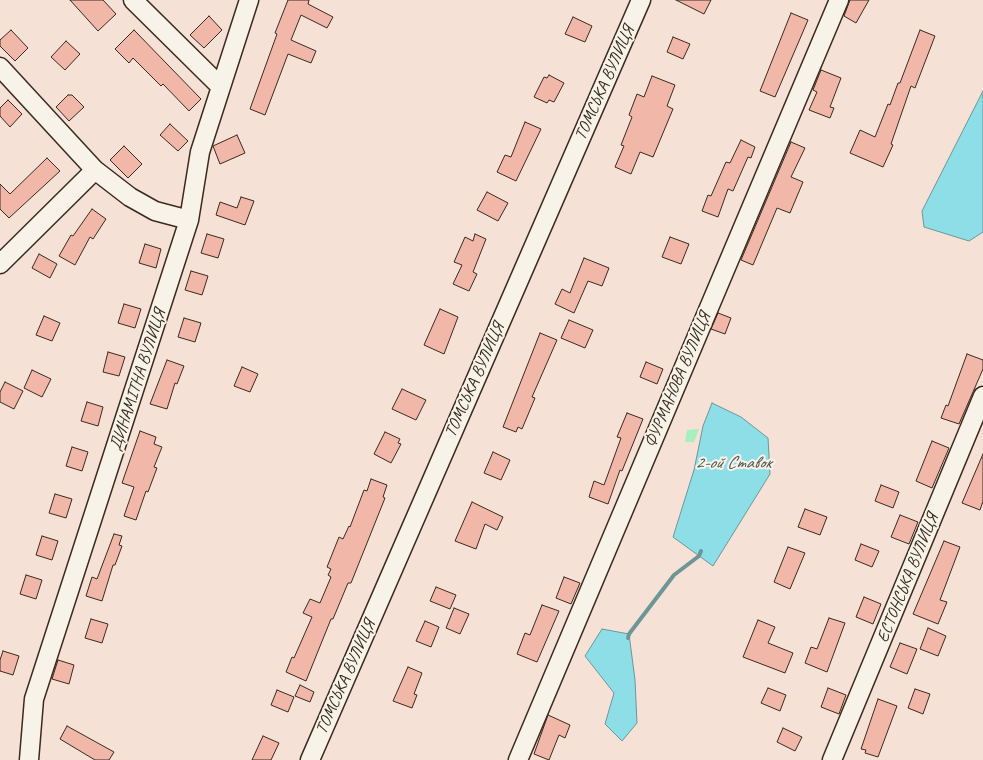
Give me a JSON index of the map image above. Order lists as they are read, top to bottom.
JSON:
{
  "streets": {
    "street": [
      "ТОМСЬКА ВУЛИЦЯ",
      "ДИНАМІТНА ВУЛИЦЯ",
      "ФУРМАНОВА ВУЛИЦЯ",
      "ЕСТОНСЬКА ВУЛИЦЯ"
    ]
  },
  "water": ["2-ой Ставок"]
}
